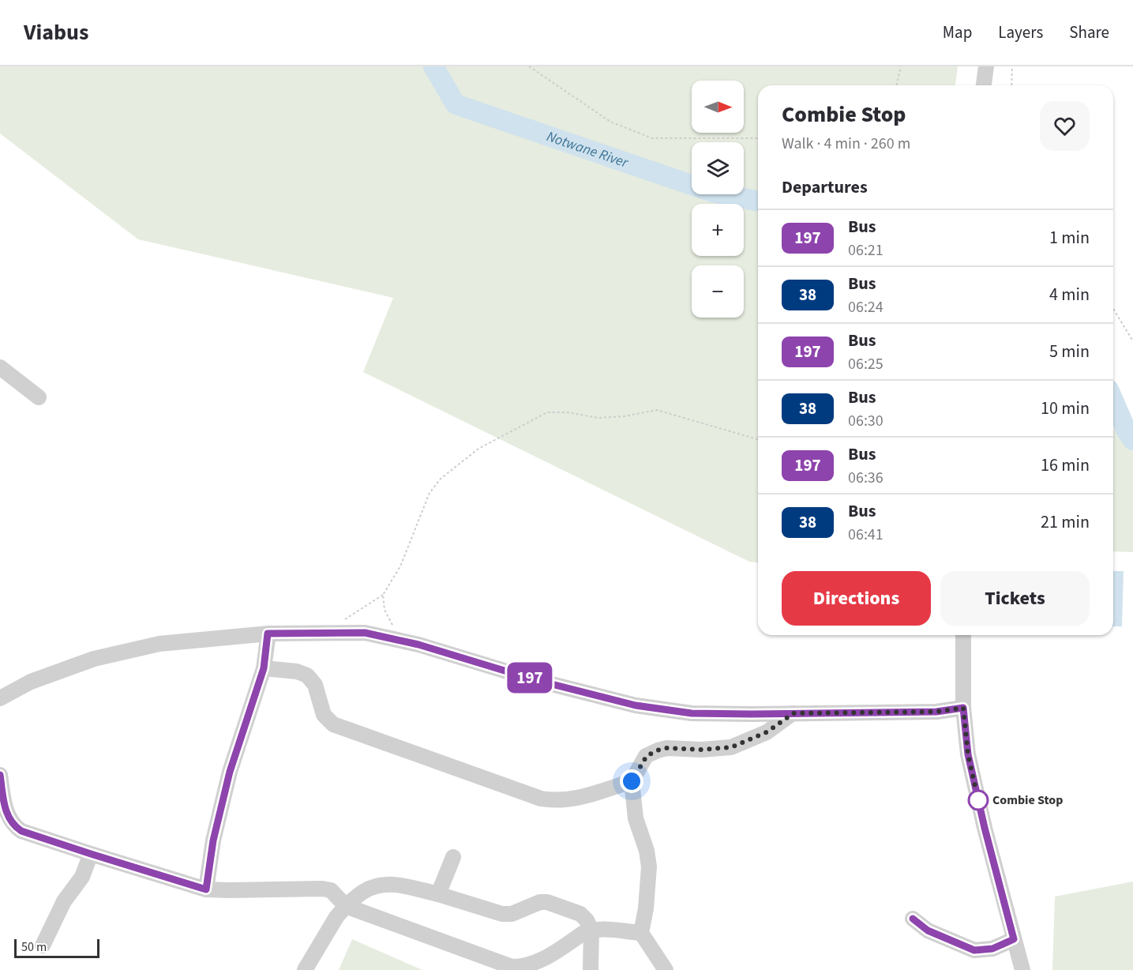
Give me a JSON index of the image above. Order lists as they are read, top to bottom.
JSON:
{
  "water": ["Notwane River"],
  "places": ["Combie Stop"],
  "lines": ["bus line 197"],
  "scale_bar": "50 m",
  "north": "right",
  "page": {
    "header": "Viabus",
    "nav": ["Map", "Layers", "Share"],
    "on_map": "197",
    "map_buttons": ["+", "−"],
    "heading": [
      ["Combie Stop", "Walk · 4 min · 260 m"],
      "Departures"
    ],
    "list": [
      {
        "mark": "197",
        "name": "Bus",
        "note": "06:21",
        "value": "1 min"
      },
      {
        "mark": "38",
        "name": "Bus",
        "note": "06:24",
        "value": "4 min"
      },
      {
        "mark": "197",
        "name": "Bus",
        "note": "06:25",
        "value": "5 min"
      },
      {
        "mark": "38",
        "name": "Bus",
        "note": "06:30",
        "value": "10 min"
      },
      {
        "mark": "197",
        "name": "Bus",
        "note": "06:36",
        "value": "16 min"
      },
      {
        "mark": "38",
        "name": "Bus",
        "note": "06:41",
        "value": "21 min"
      }
    ],
    "buttons": ["Directions", "Tickets"],
    "scale": "50 m"
  }
}
